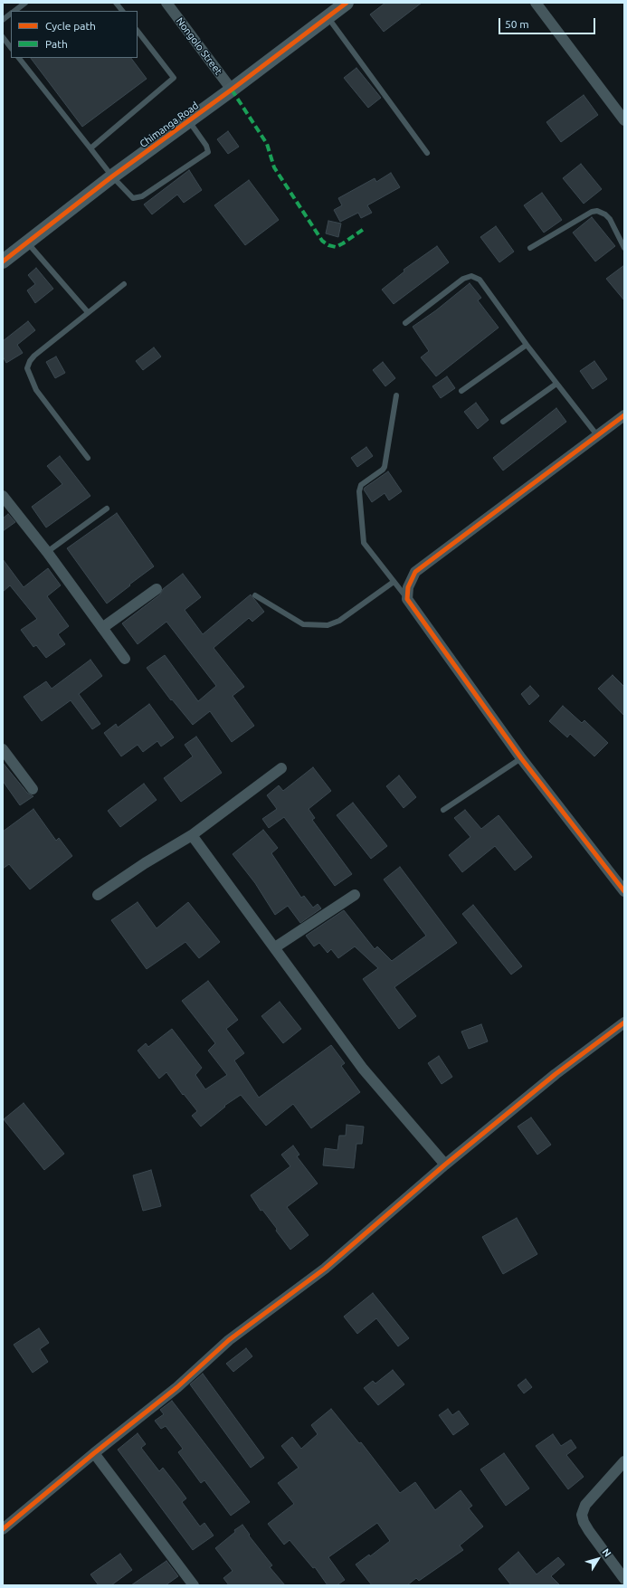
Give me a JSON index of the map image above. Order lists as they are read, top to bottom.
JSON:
{
  "streets": {
    "street": ["Nongolo Street", "Chimanga Road"]
  },
  "crossings": [
    ["Nongolo Street", "Chimanga Road"]
  ],
  "legend": ["Cycle path", "Path"],
  "scale_bar": "50 m",
  "north": "top right"
}
